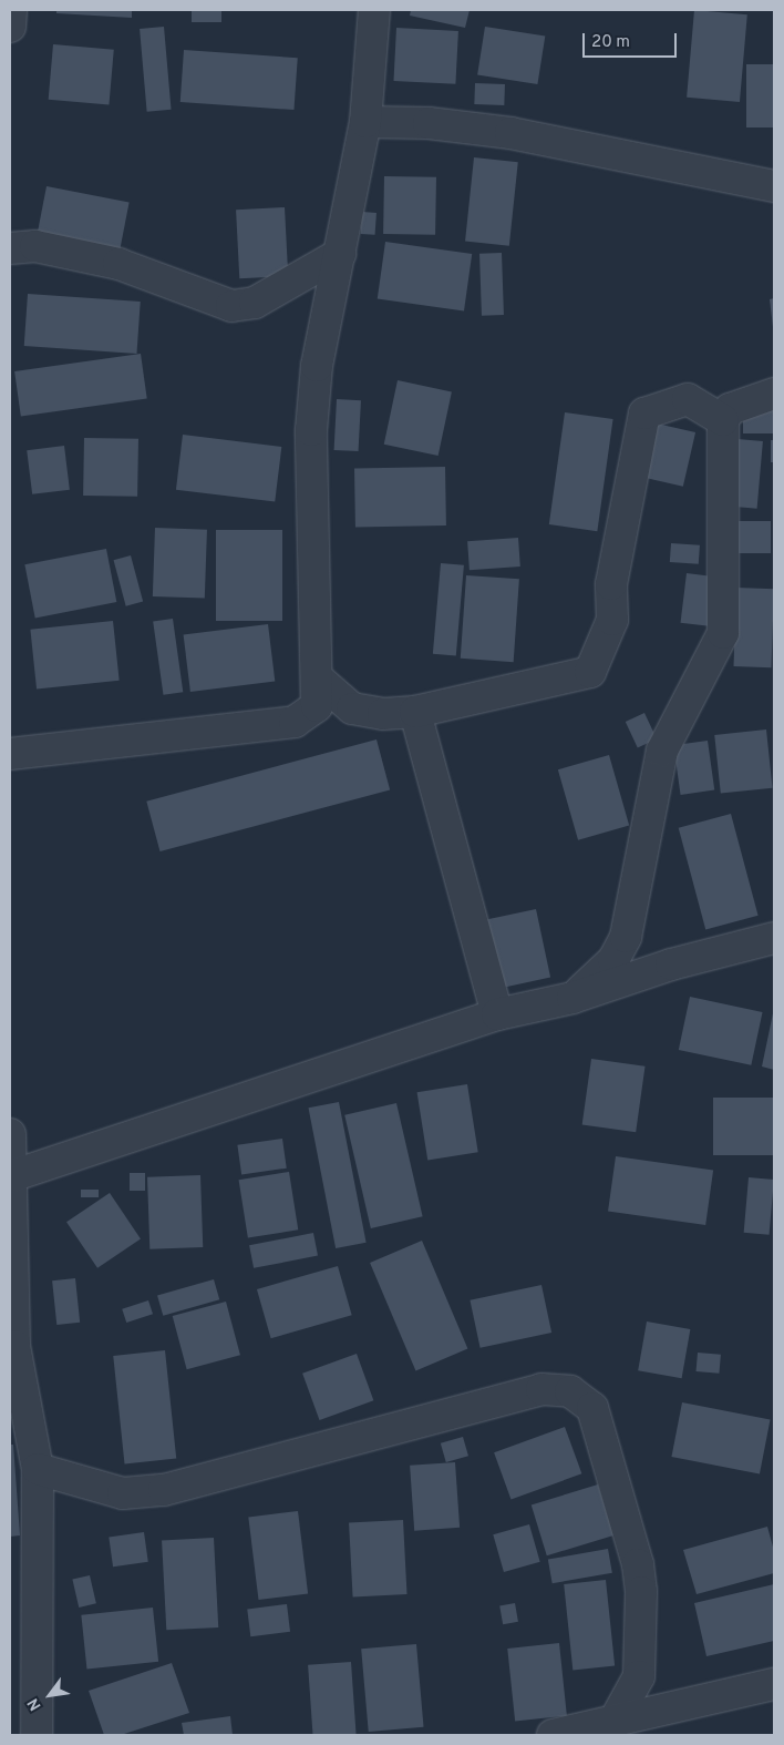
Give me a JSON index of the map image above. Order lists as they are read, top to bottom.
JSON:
{
  "scale_bar": "20 m",
  "north": "bottom left"
}
